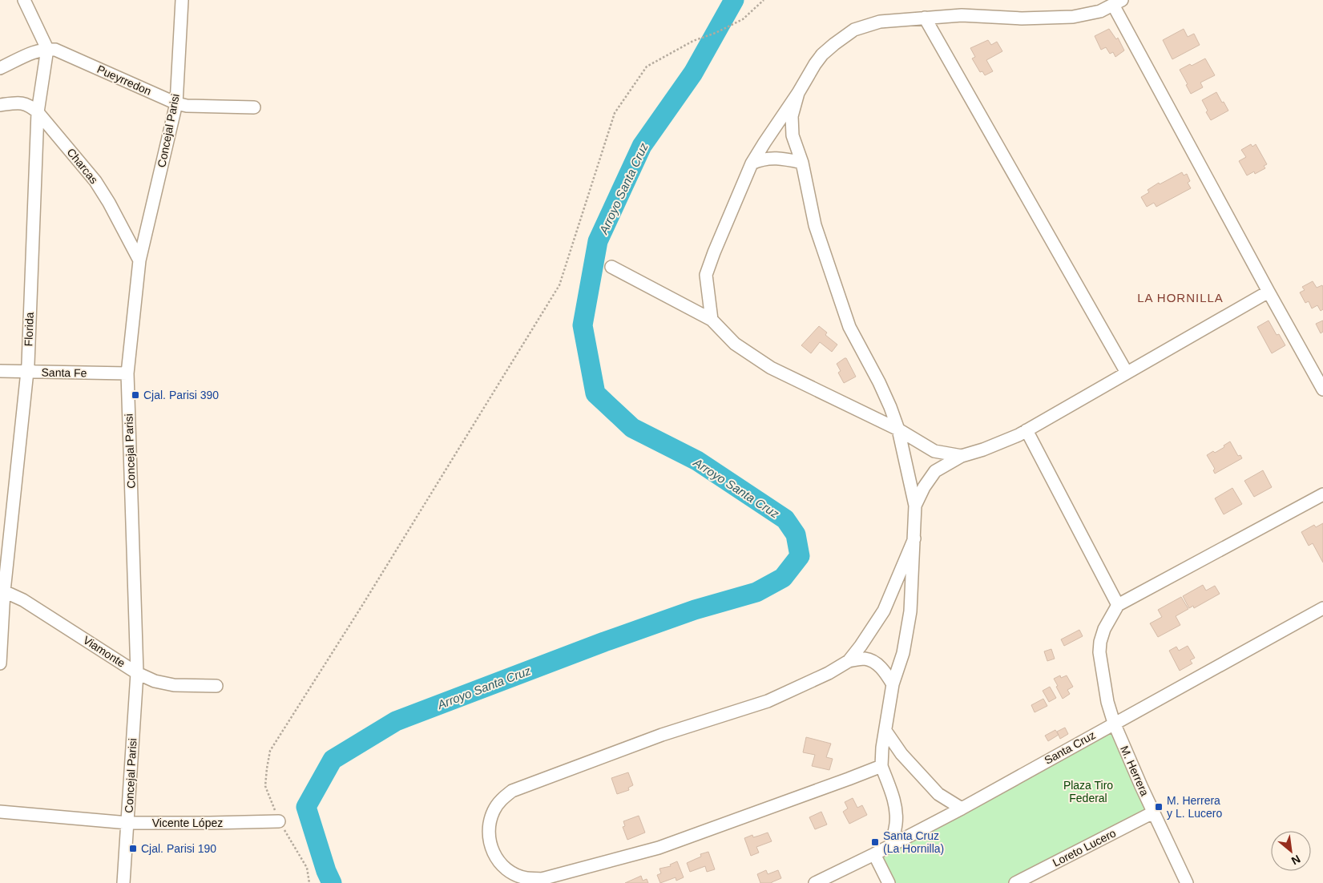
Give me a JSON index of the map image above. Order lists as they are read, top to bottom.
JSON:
{
  "streets": {
    "street": [
      "Pueyrredon",
      "Concejal Parisi",
      "Charcas",
      "Florida",
      "Santa Fe",
      "Viamonte",
      "Santa Cruz",
      "M. Herrera",
      "Vicente López",
      "Loreto Lucero"
    ]
  },
  "crossings": [
    ["Pueyrredon", "Concejal Parisi"],
    ["Pueyrredon", "Florida"],
    ["Concejal Parisi", "Charcas"],
    ["Concejal Parisi", "Santa Fe"],
    ["Concejal Parisi", "Viamonte"],
    ["Concejal Parisi", "Vicente López"],
    ["Charcas", "Florida"],
    ["Florida", "Santa Fe"],
    ["Florida", "Viamonte"],
    ["Santa Cruz", "M. Herrera"],
    ["M. Herrera", "Loreto Lucero"]
  ],
  "districts": ["LA HORNILLA"],
  "water": ["Arroyo Santa Cruz"],
  "parks": ["Plaza Tiro Federal"],
  "places": {
    "transit": [
      "Cjal. Parisi 390",
      "M. Herrera y L. Lucero",
      "Santa Cruz (La Hornilla)",
      "Cjal. Parisi 190"
    ]
  },
  "north": "bottom right"
}
